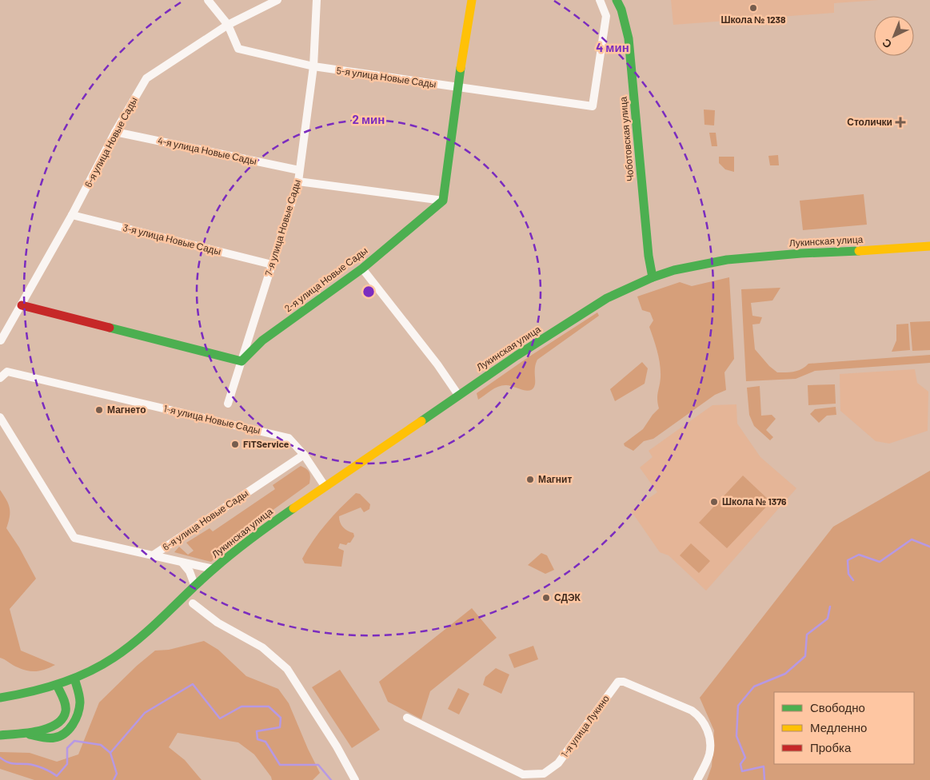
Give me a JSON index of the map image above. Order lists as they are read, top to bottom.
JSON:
{
  "streets": {
    "street": [
      "5-я улица Новые Сады",
      "Чоботовская улица",
      "6-я улица Новые Сады",
      "4-я улица Новые Сады",
      "7-я улица Новые Сады",
      "3-я улица Новые Сады",
      "Лукинская улица",
      "2-я улица Новые Сады",
      "1-я улица Новые Сады",
      "1-я улица Лукино"
    ]
  },
  "crossings": [
    ["5-я улица Новые Сады", "6-я улица Новые Сады"],
    ["5-я улица Новые Сады", "7-я улица Новые Сады"],
    ["Чоботовская улица", "Лукинская улица"],
    ["6-я улица Новые Сады", "4-я улица Новые Сады"],
    ["6-я улица Новые Сады", "3-я улица Новые Сады"],
    ["6-я улица Новые Сады", "1-я улица Новые Сады"],
    ["4-я улица Новые Сады", "7-я улица Новые Сады"],
    ["7-я улица Новые Сады", "3-я улица Новые Сады"],
    ["7-я улица Новые Сады", "2-я улица Новые Сады"],
    ["Лукинская улица", "1-я улица Новые Сады"]
  ],
  "places": {
    "other": [
      "Школа № 1238",
      "Магнето",
      "FiTService",
      "Магнит",
      "Школа № 1376",
      "СДЭК"
    ],
    "health": ["Столички"]
  },
  "legend": ["Свободно", "Медленно", "Пробка"],
  "north": "bottom left",
  "rings": ["4 мин", "2 мин"]
}
